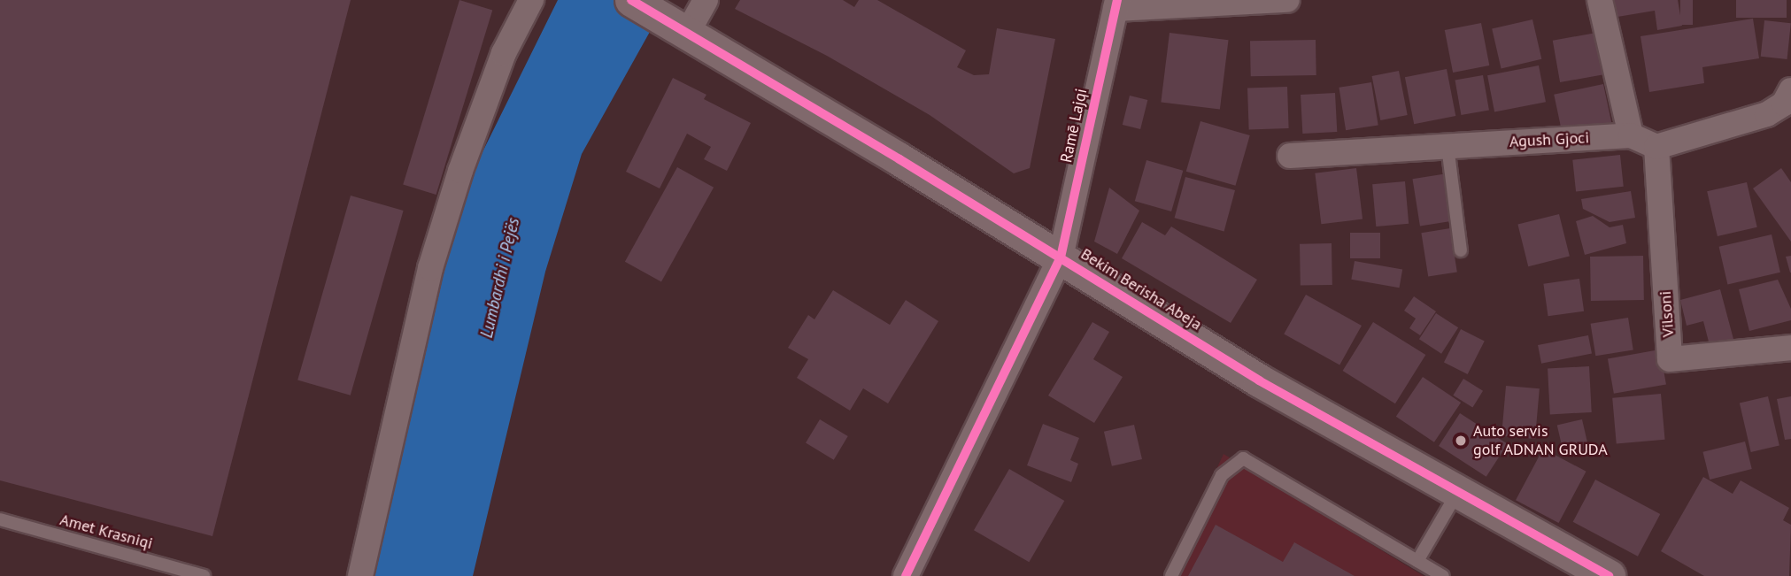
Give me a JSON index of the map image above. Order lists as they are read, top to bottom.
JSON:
{
  "streets": {
    "street": [
      "Ramē Lajqi",
      "Agush Gjoci",
      "Bekim Berisha Abeja",
      "Vilsoni"
    ],
    "lane": ["Amet Krasniqi"]
  },
  "crossings": [
    ["Ramē Lajqi", "Bekim Berisha Abeja"],
    ["Agush Gjoci", "Vilsoni"]
  ],
  "water": ["Lumbardhi i Pejës"],
  "places": ["Auto servis golf ADNAN GRUDA"]
}
